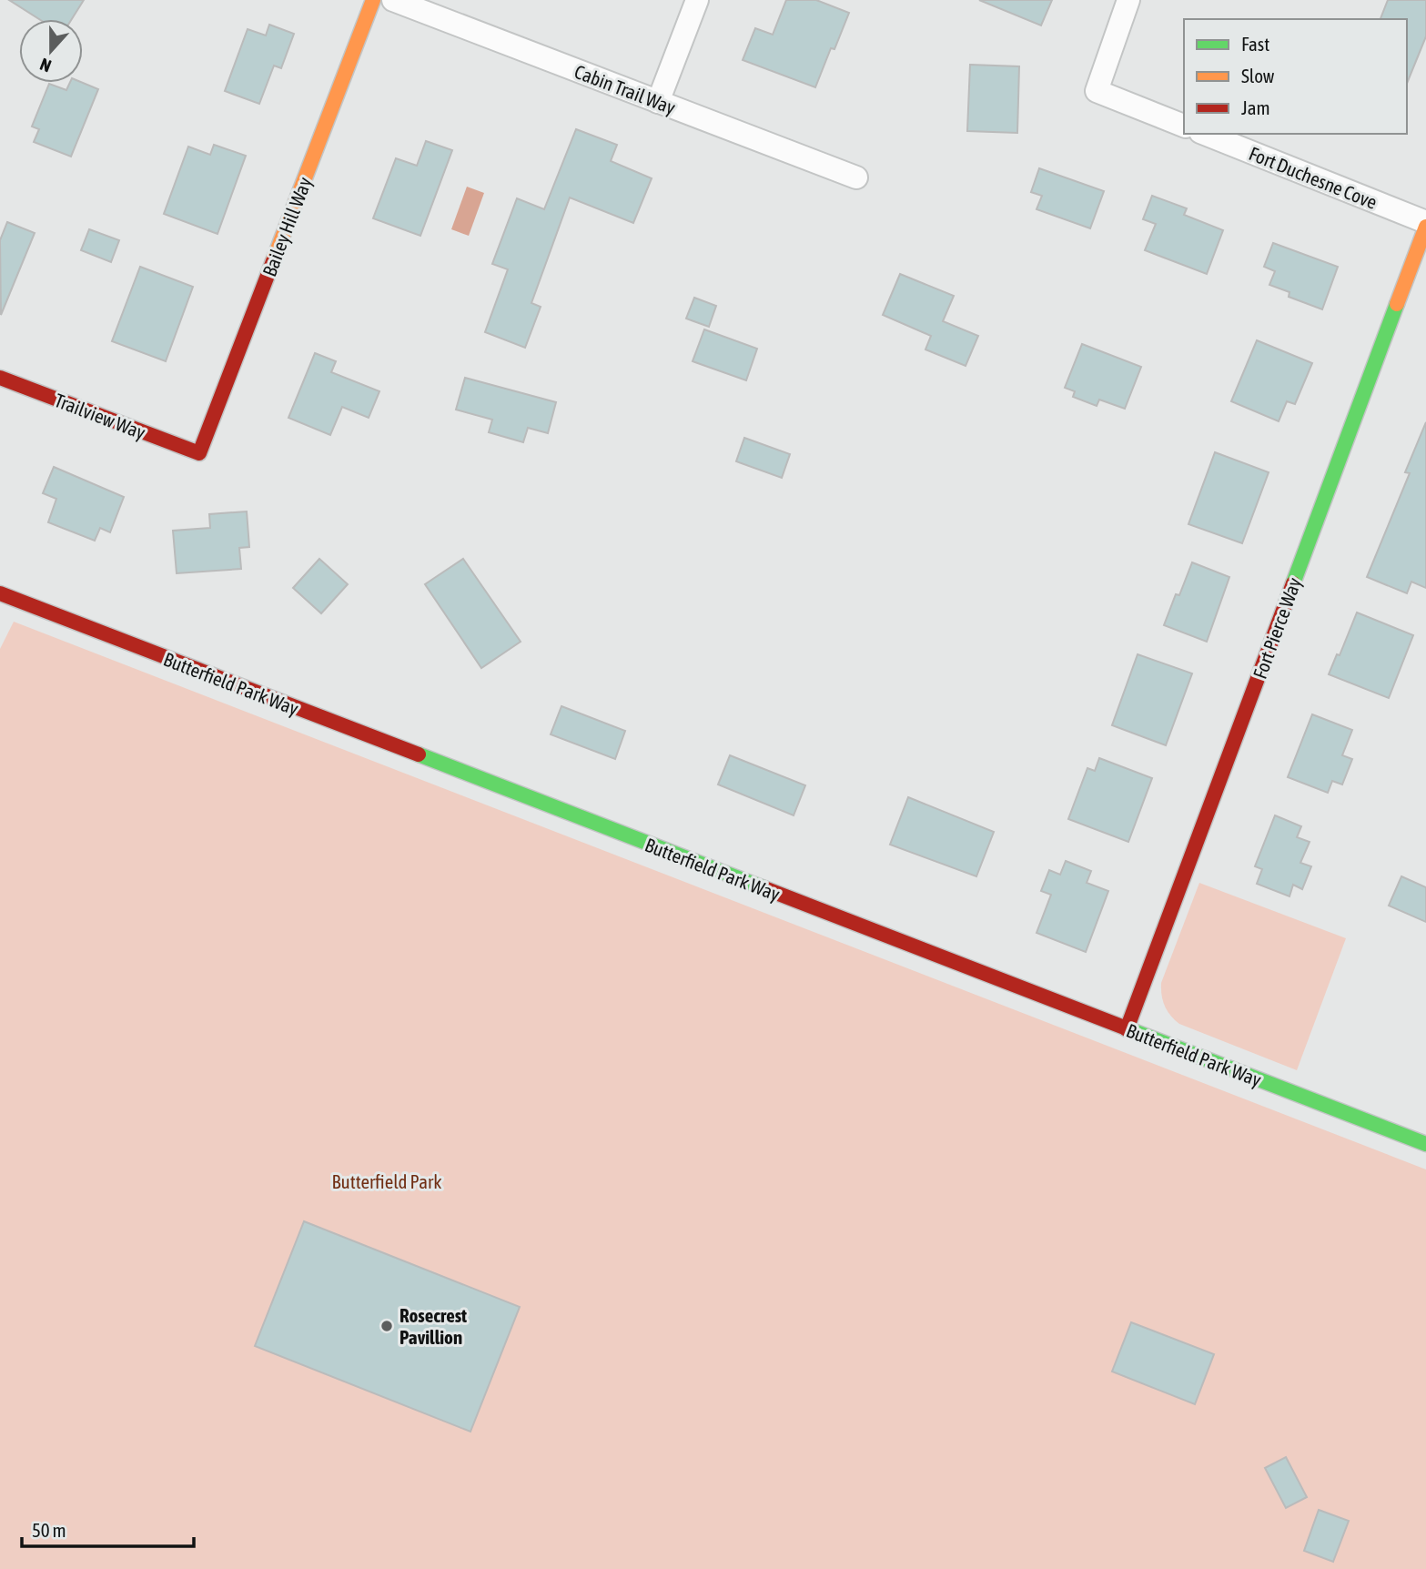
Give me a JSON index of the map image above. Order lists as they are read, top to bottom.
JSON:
{
  "streets": {
    "street": [
      "Cabin Trail Way",
      "Fort Duchesne Cove",
      "Bailey Hill Way",
      "Trailview Way",
      "Fort Pierce Way",
      "Butterfield Park Way"
    ]
  },
  "crossings": [
    ["Fort Duchesne Cove", "Fort Pierce Way"],
    ["Bailey Hill Way", "Trailview Way"],
    ["Fort Pierce Way", "Butterfield Park Way"]
  ],
  "parks": ["Butterfield Park"],
  "places": ["Rosecrest Pavillion"],
  "legend": ["Fast", "Slow", "Jam"],
  "scale_bar": "50 m",
  "north": "bottom"
}
